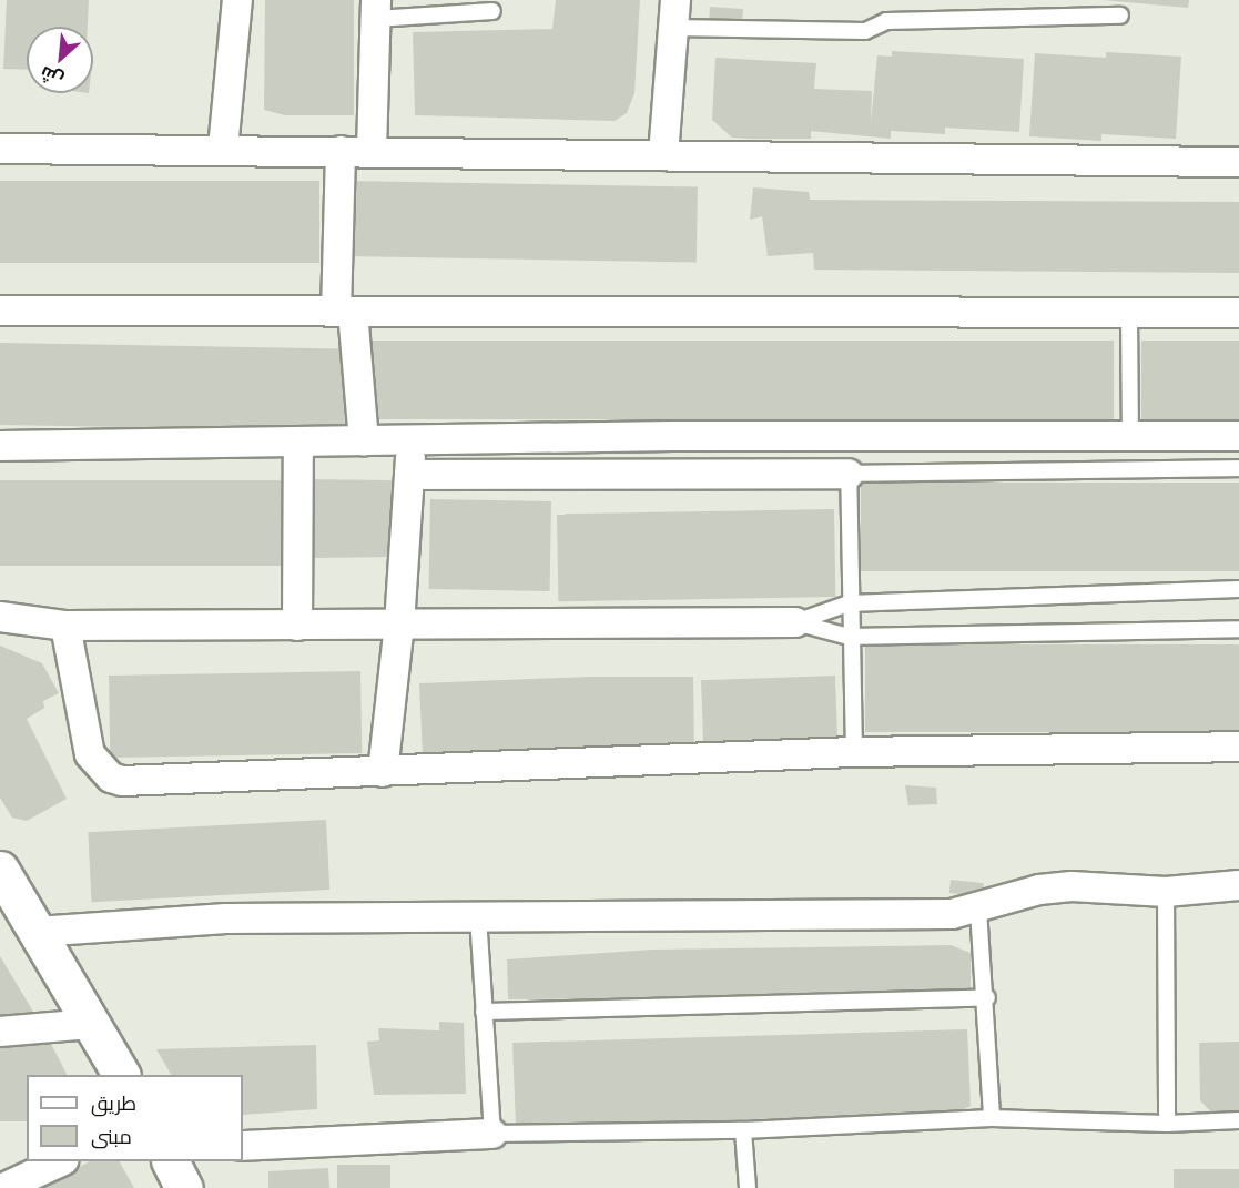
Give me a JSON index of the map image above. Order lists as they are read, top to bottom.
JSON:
{
  "legend": ["طريق", "مبنى"],
  "north": "bottom left"
}
